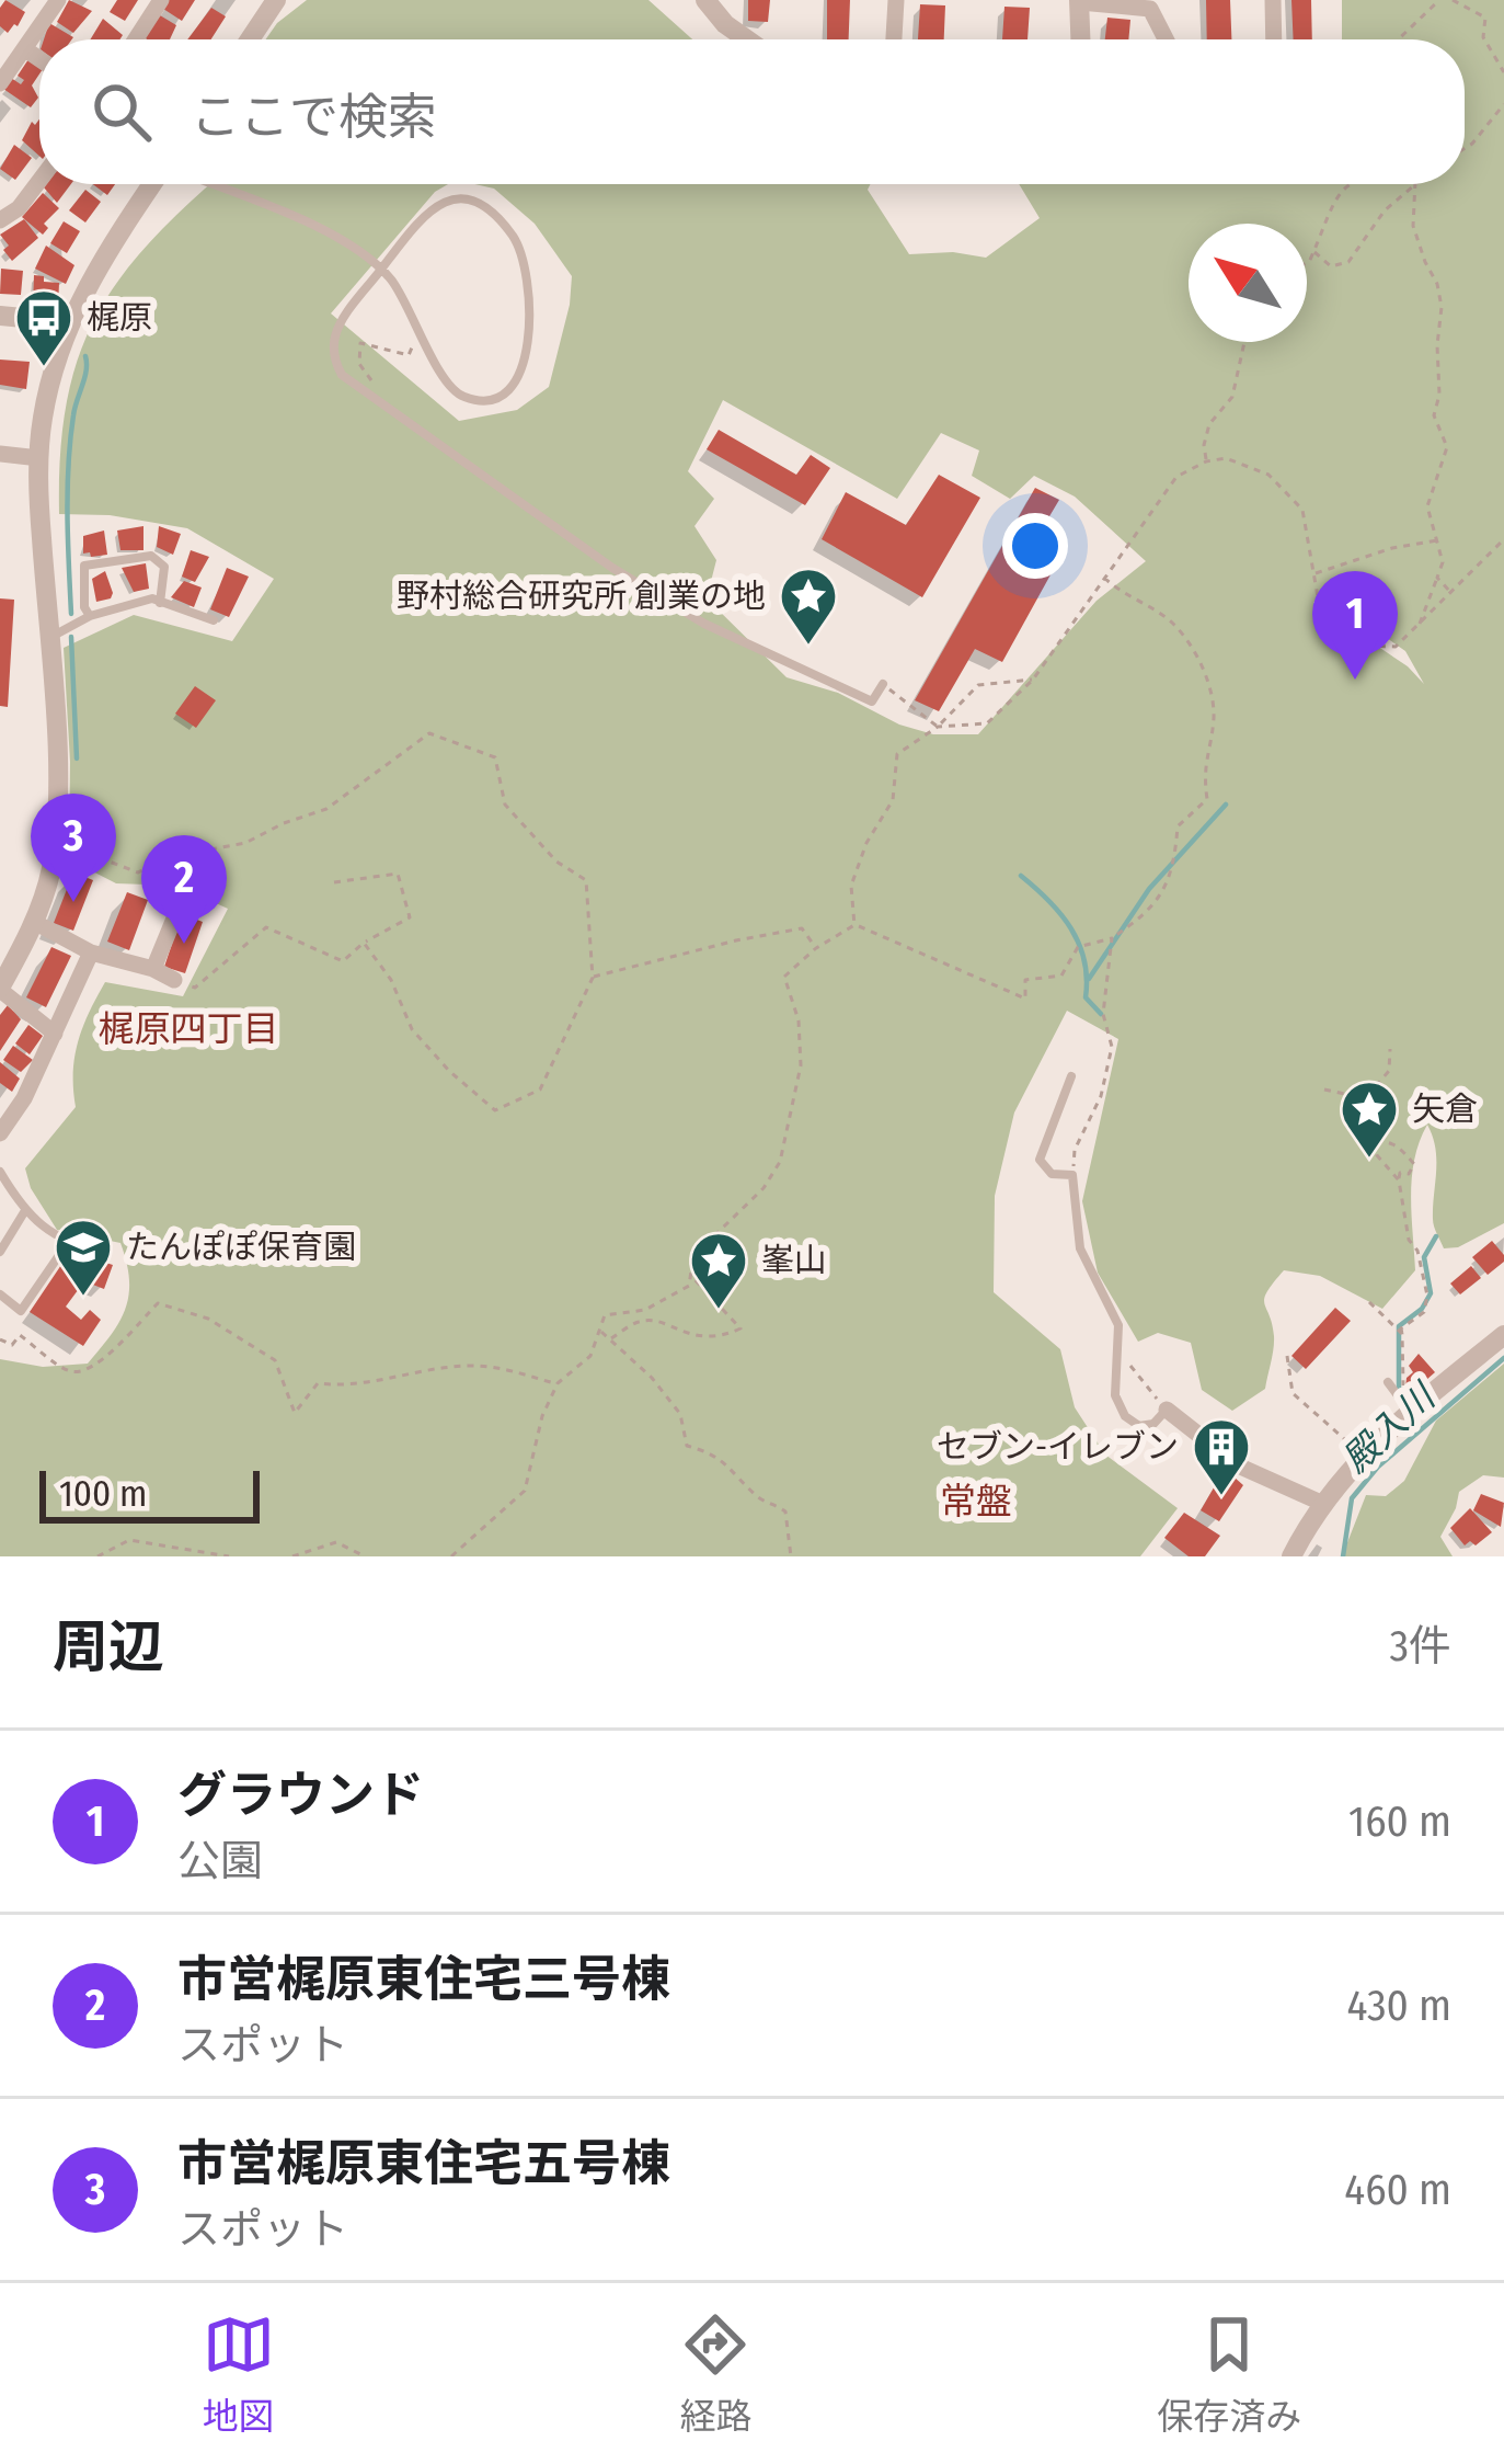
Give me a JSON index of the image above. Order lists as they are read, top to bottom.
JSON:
{
  "districts": ["梶原四丁目", "常盤"],
  "water": ["殿入川"],
  "places": {
    "bus stop": ["梶原"],
    "place": ["野村総合研究所 創業の地", "矢倉", "峯山"],
    "school or university": ["たんぽぽ保育園"],
    "building": ["セブン-イレブン"]
  },
  "scale_bar": "100 m",
  "north": "top left",
  "page": {
    "search": "ここで検索",
    "pins": ["1", "3", "2"],
    "scale": "100 m",
    "heading": ["周辺", "3件"],
    "list": [
      {
        "mark": "1",
        "name": "グラウンド",
        "note": "公園",
        "value": "160 m"
      },
      {
        "mark": "2",
        "name": "市営梶原東住宅三号棟",
        "note": "スポット",
        "value": "430 m"
      },
      {
        "mark": "3",
        "name": "市営梶原東住宅五号棟",
        "note": "スポット",
        "value": "460 m"
      }
    ],
    "nav": ["地図", "経路", "保存済み"]
  }
}
